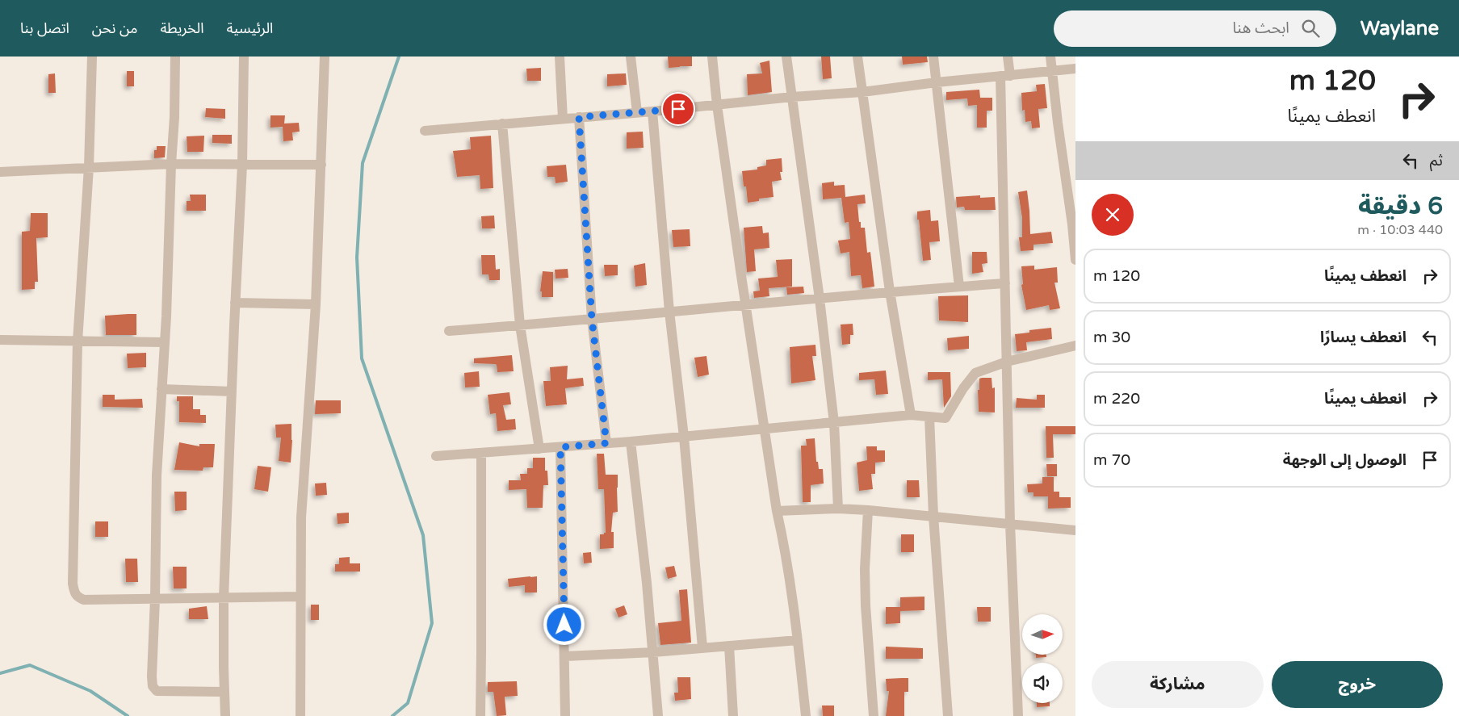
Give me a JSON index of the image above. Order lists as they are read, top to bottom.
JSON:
{
  "north": "right",
  "page": {
    "header": "Waylane",
    "search": "ابحث هنا",
    "nav": [
      "الرئيسية",
      "الخريطة",
      "من نحن",
      "اتصل بنا"
    ],
    "turn": ["120 m", "انعطف يمينًا"],
    "then": "ثم",
    "heading": ["6 دقيقة", "440 m · 10:03"],
    "list": [
      {
        "name": "انعطف يمينًا",
        "value": "120 m"
      },
      {
        "name": "انعطف يسارًا",
        "value": "30 m"
      },
      {
        "name": "انعطف يمينًا",
        "value": "220 m"
      },
      {
        "name": "الوصول إلى الوجهة",
        "value": "70 m"
      }
    ],
    "buttons": ["خروج", "مشاركة"]
  }
}
